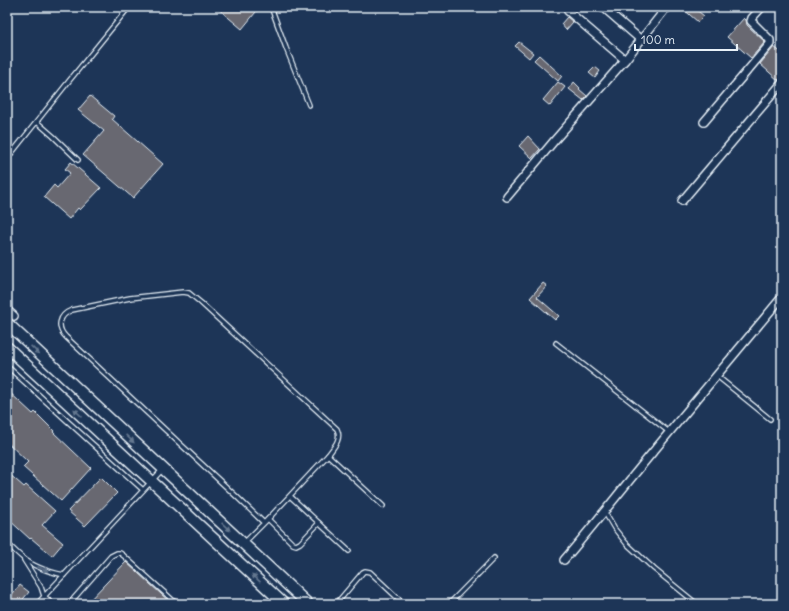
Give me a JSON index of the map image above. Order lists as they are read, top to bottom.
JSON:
{
  "scale_bar": "100 m"
}
